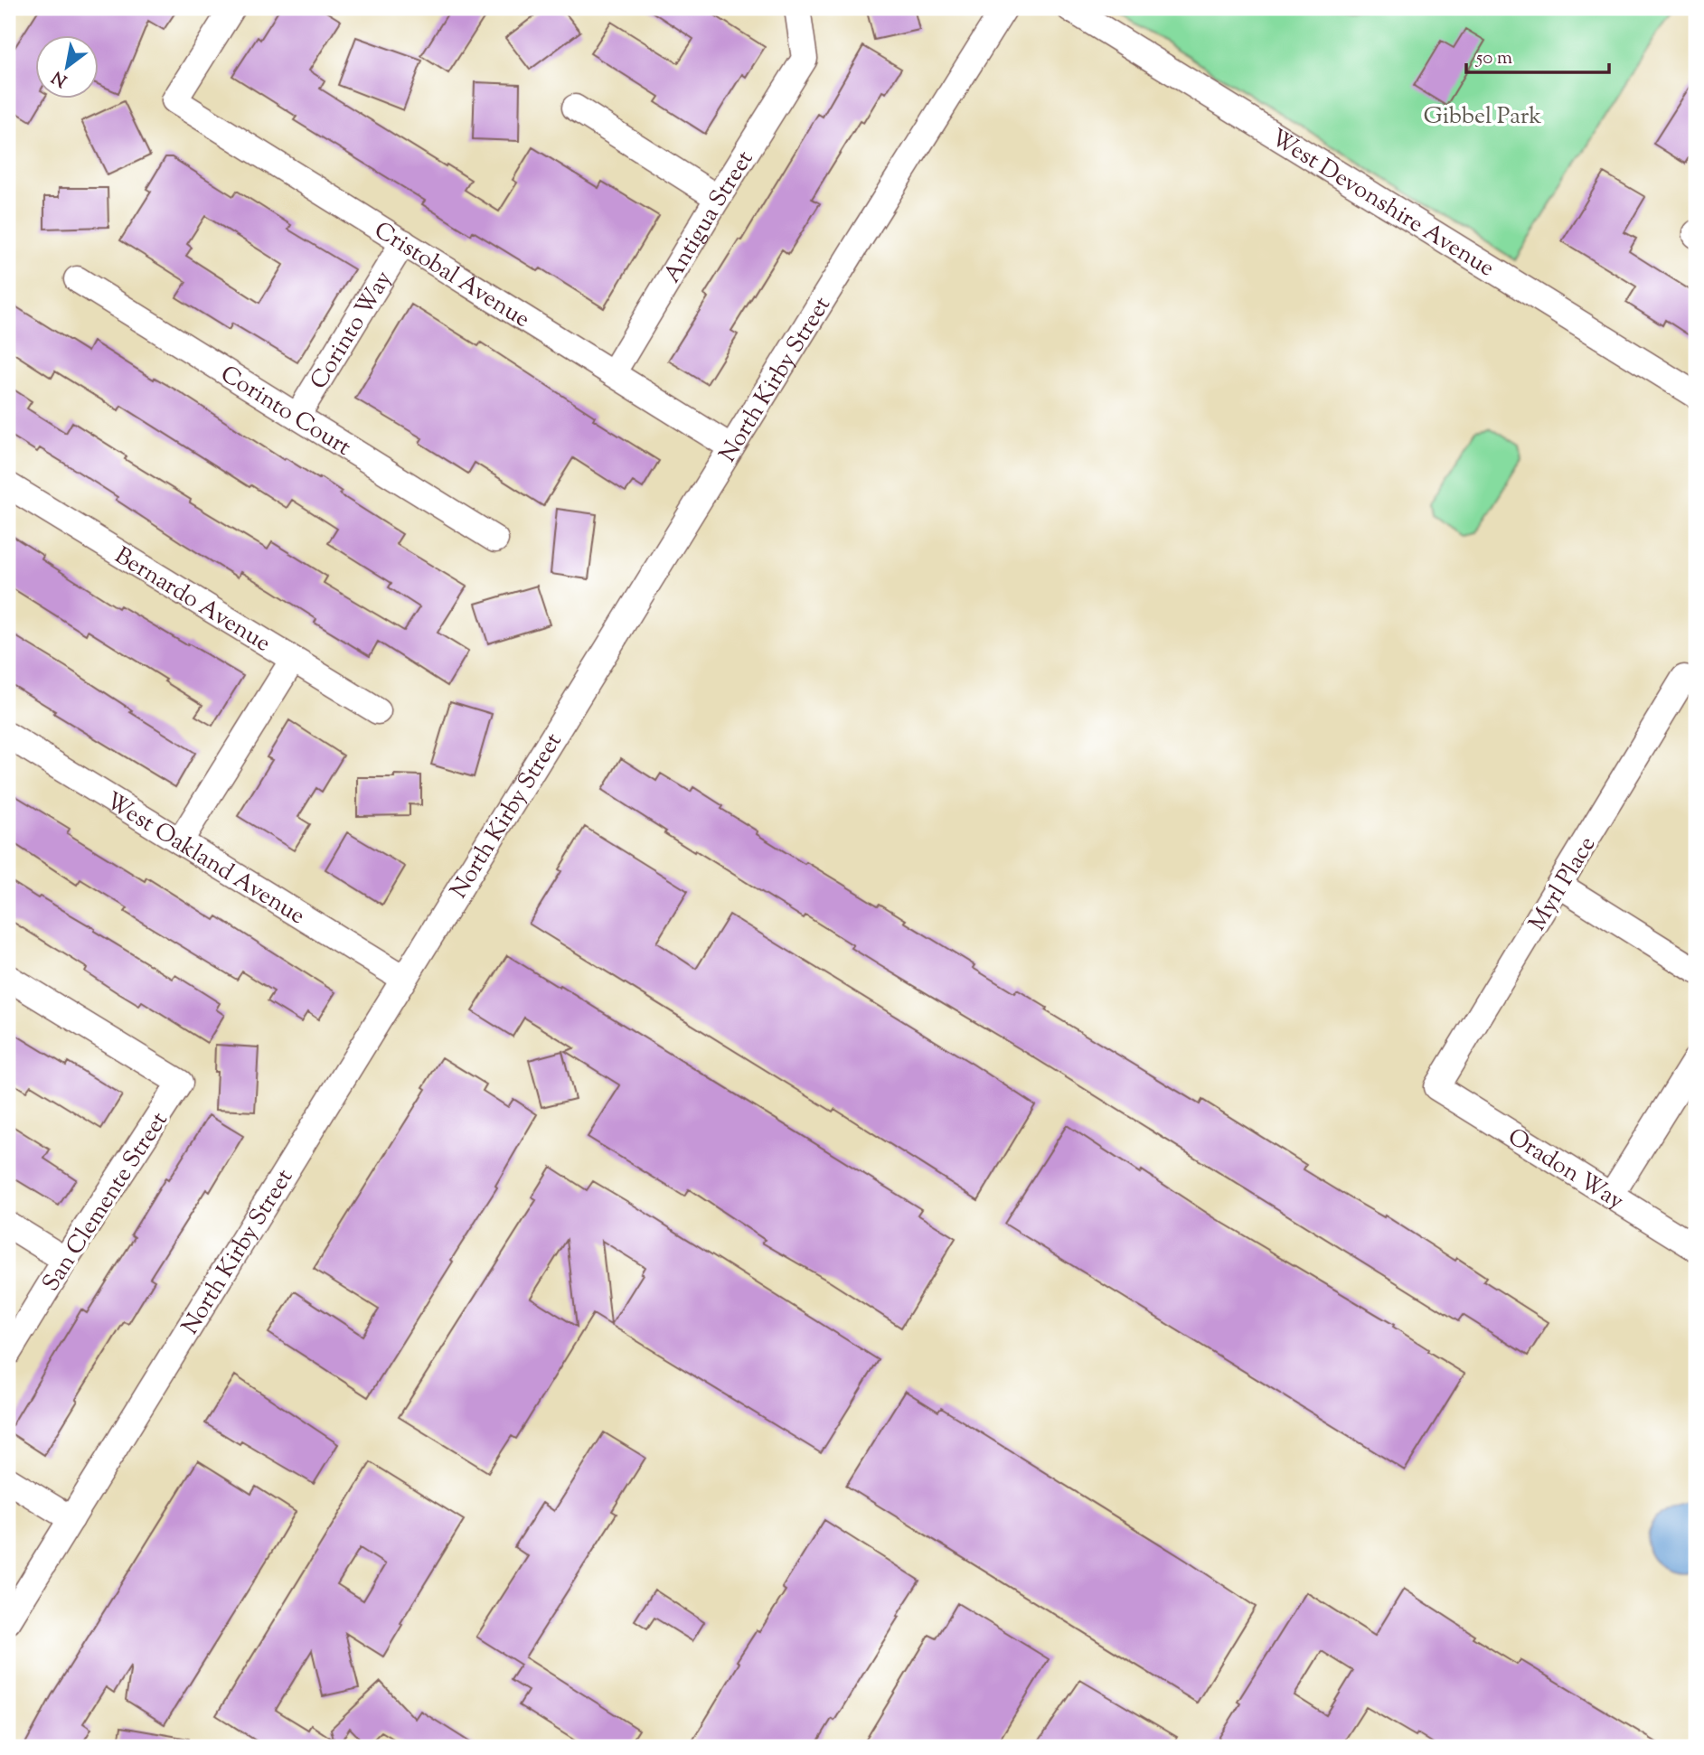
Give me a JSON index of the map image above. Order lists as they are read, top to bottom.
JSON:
{
  "streets": {
    "street": [
      "West Devonshire Avenue",
      "Antigua Street",
      "Cristobal Avenue",
      "Corinto Way",
      "North Kirby Street",
      "Corinto Court",
      "Bernardo Avenue",
      "West Oakland Avenue",
      "Myrl Place",
      "Oradon Way",
      "San Clemente Street"
    ]
  },
  "crossings": [
    ["Antigua Street", "Cristobal Avenue"],
    ["Cristobal Avenue", "Corinto Way"],
    ["Cristobal Avenue", "North Kirby Street"],
    ["Corinto Way", "Corinto Court"],
    ["North Kirby Street", "West Oakland Avenue"],
    ["Myrl Place", "Oradon Way"]
  ],
  "parks": ["Gibbel Park"],
  "scale_bar": "50 m",
  "north": "bottom left"
}
